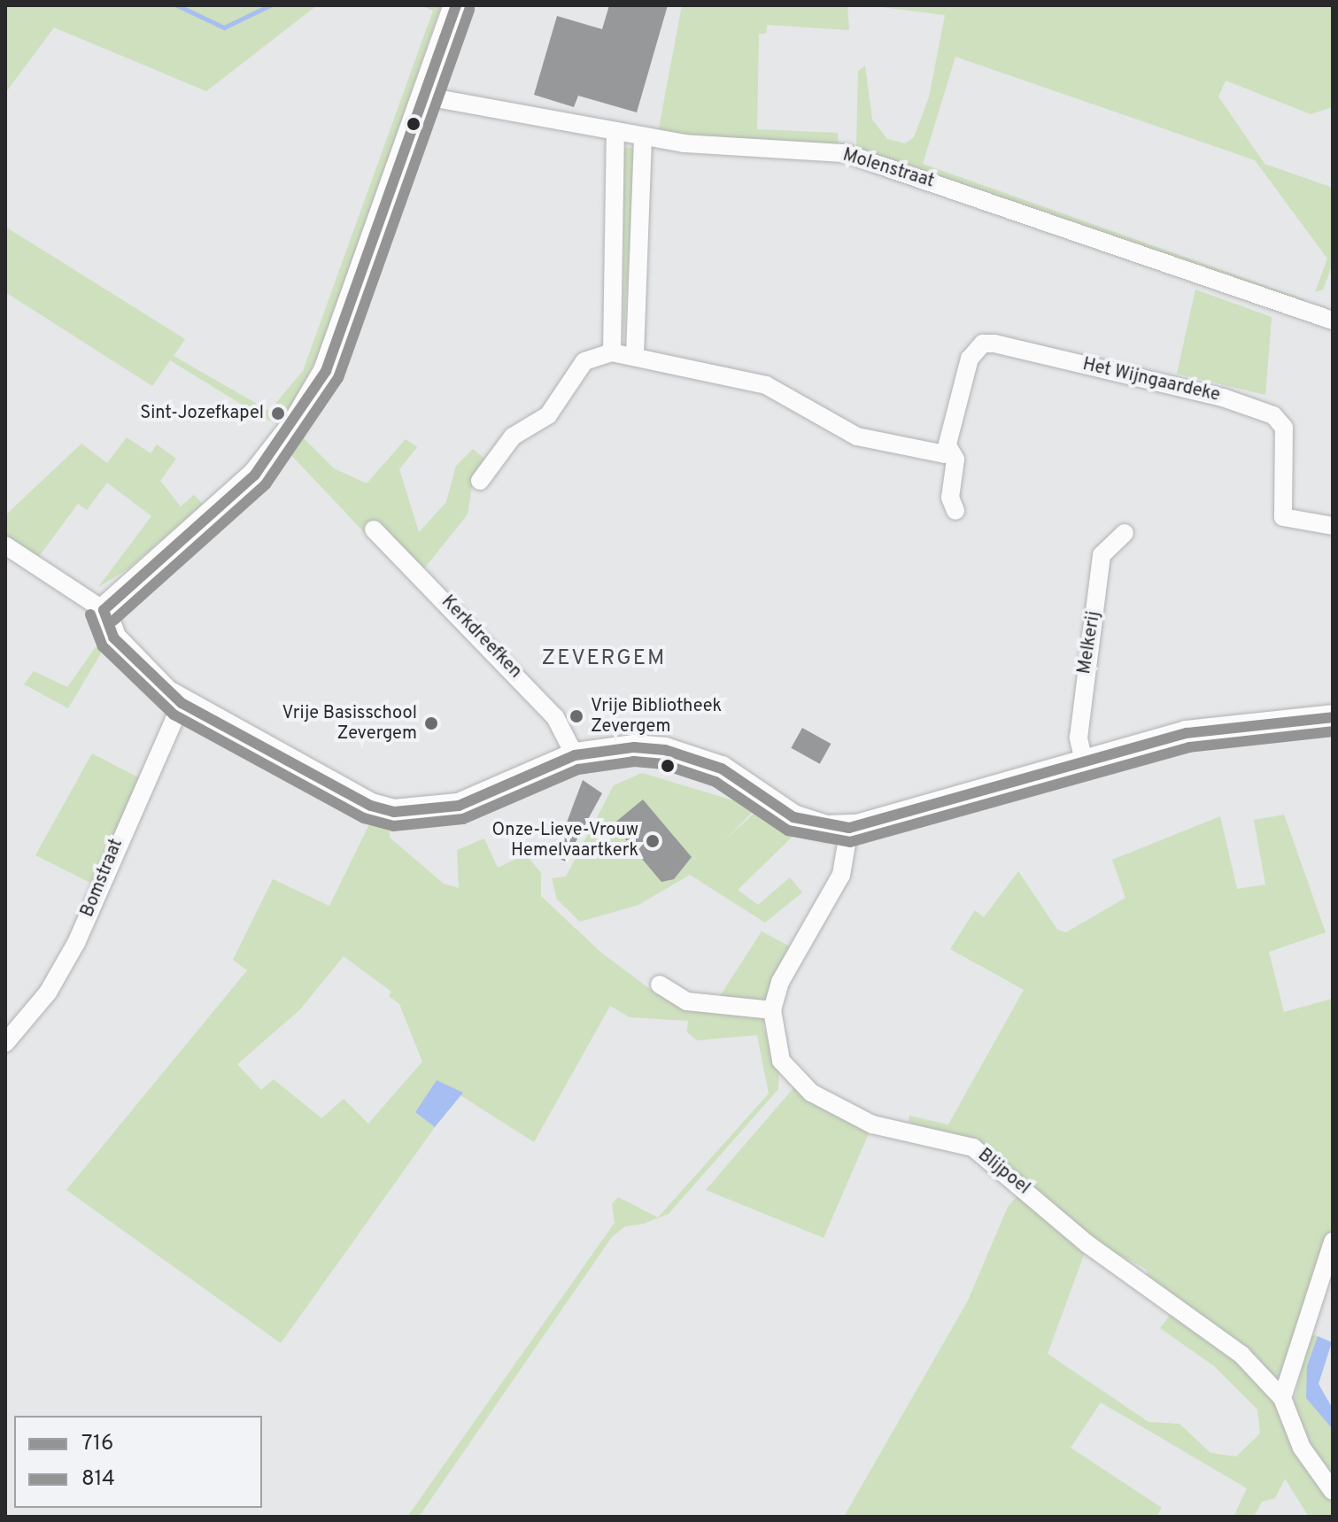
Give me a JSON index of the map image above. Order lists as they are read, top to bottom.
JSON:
{
  "streets": {
    "street": [
      "Molenstraat",
      "Het Wijngaardeke",
      "Kerkdreefken",
      "Melkerij",
      "Bomstraat",
      "Blijpoel"
    ]
  },
  "districts": ["ZEVERGEM"],
  "places": [
    "Sint-Jozefkapel",
    "Vrije Bibliotheek Zevergem",
    "Vrije Basisschool Zevergem",
    "Onze-Lieve-Vrouw Hemelvaartkerk"
  ],
  "lines": ["transit line 716", "transit line 814"],
  "legend": ["716", "814"]
}
